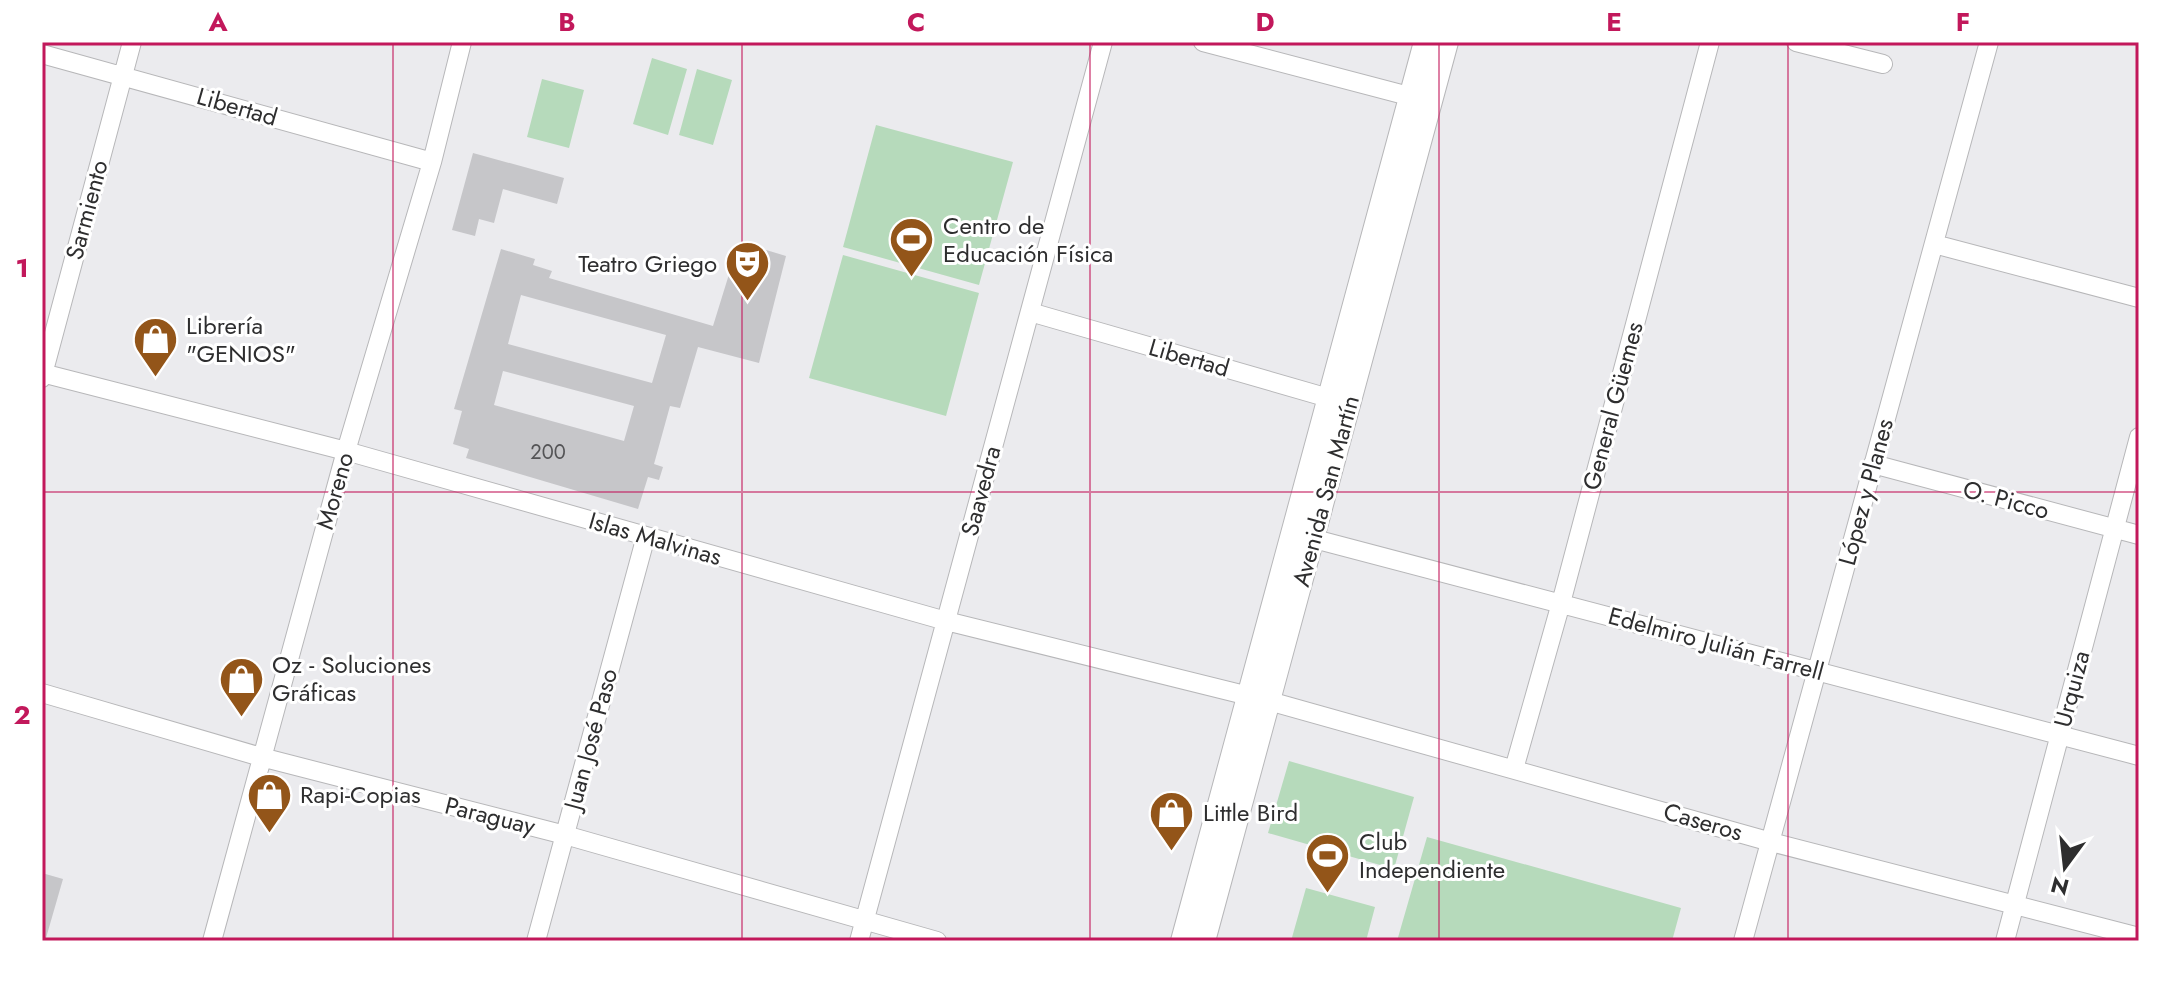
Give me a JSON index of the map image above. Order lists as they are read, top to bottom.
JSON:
{
  "streets": {
    "main road": ["Avenida San Martín"],
    "street": [
      "Libertad",
      "Sarmiento",
      "General Güemes",
      "Moreno",
      "Saavedra",
      "López y Planes",
      "O. Picco",
      "Islas Malvinas",
      "Edelmiro Julián Farrell",
      "Urquiza",
      "Juan José Paso",
      "Paraguay",
      "Caseros"
    ]
  },
  "crossings": [
    ["Libertad", "Sarmiento"],
    ["Libertad", "Moreno"],
    ["Libertad", "Saavedra"],
    ["Libertad", "Avenida San Martín"],
    ["Sarmiento", "Islas Malvinas"],
    ["General Güemes", "Edelmiro Julián Farrell"],
    ["General Güemes", "Caseros"],
    ["Moreno", "Islas Malvinas"],
    ["Moreno", "Paraguay"],
    ["Saavedra", "Islas Malvinas"],
    ["Saavedra", "Paraguay"],
    ["Avenida San Martín", "Islas Malvinas"],
    ["Avenida San Martín", "Edelmiro Julián Farrell"],
    ["Avenida San Martín", "Caseros"],
    ["López y Planes", "O. Picco"],
    ["López y Planes", "Edelmiro Julián Farrell"],
    ["López y Planes", "Caseros"],
    ["O. Picco", "Urquiza"],
    ["Islas Malvinas", "Juan José Paso"],
    ["Islas Malvinas", "Caseros"],
    ["Edelmiro Julián Farrell", "Urquiza"],
    ["Urquiza", "Caseros"],
    ["Juan José Paso", "Paraguay"]
  ],
  "places": {
    "sports": ["Centro de Educación Física", "Club Independiente"],
    "theatre": ["Teatro Griego"],
    "shop": [
      "Librería \"GENIOS\"",
      "Oz - Soluciones Gráficas",
      "Rapi-Copias",
      "Little Bird"
    ]
  },
  "house_numbers": ["200"],
  "north": "bottom",
  "grid": {
    "columns": [
      "A",
      "B",
      "C",
      "D",
      "E",
      "F"
    ],
    "rows": ["1", "2"]
  }
}
